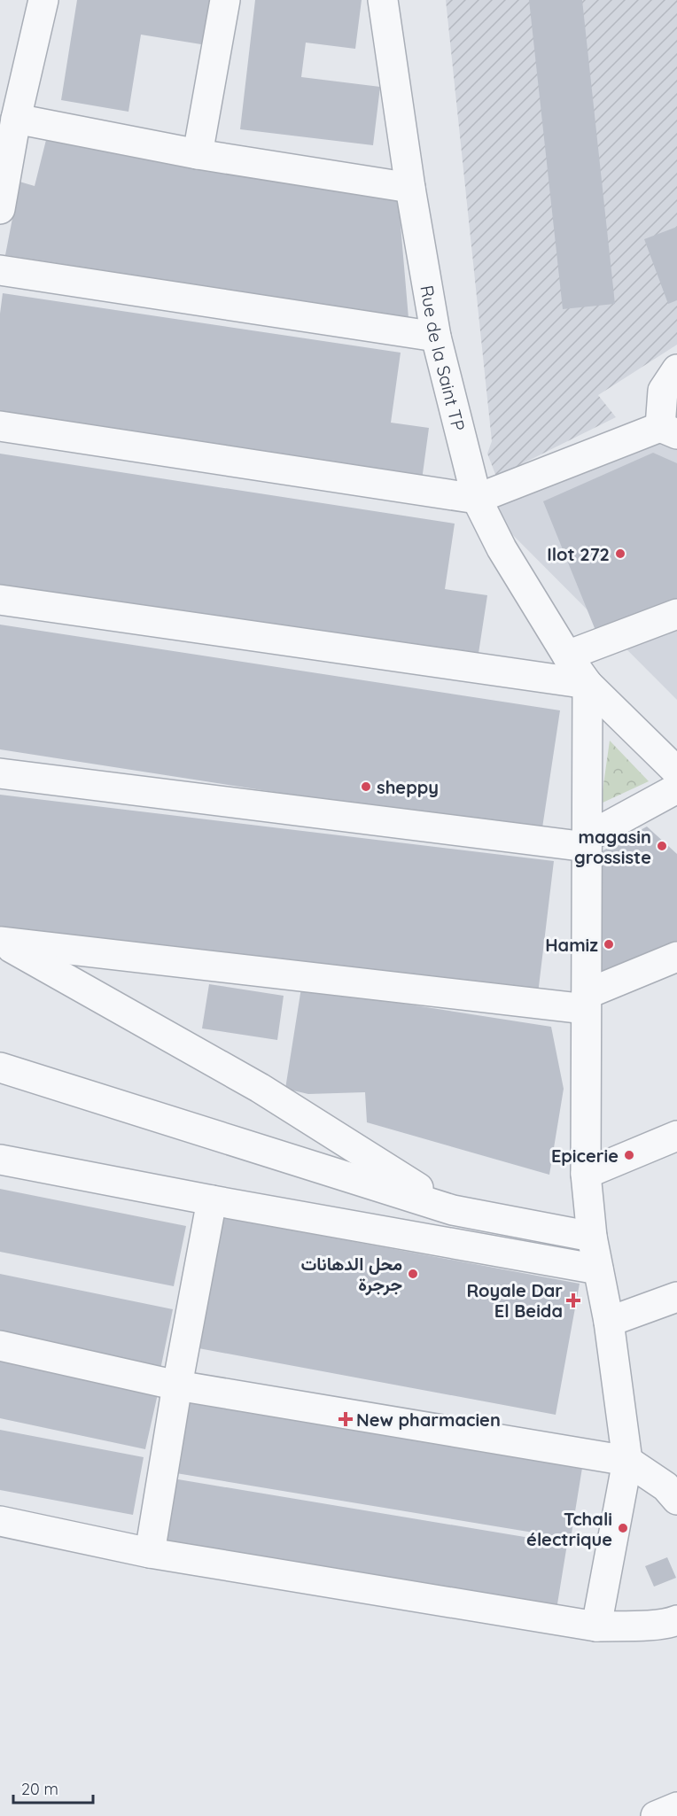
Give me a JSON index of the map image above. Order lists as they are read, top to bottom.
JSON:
{
  "streets": {
    "street": ["Rue de la Saint TP"]
  },
  "places": {
    "other": [
      "Ilot 272",
      "sheppy",
      "magasin grossiste",
      "Hamiz",
      "Epicerie",
      "محل الدهانات جرجرة",
      "Tchali électrique"
    ],
    "health": ["Royale Dar El Beida", "New pharmacien"]
  },
  "scale_bar": "20 m"
}
